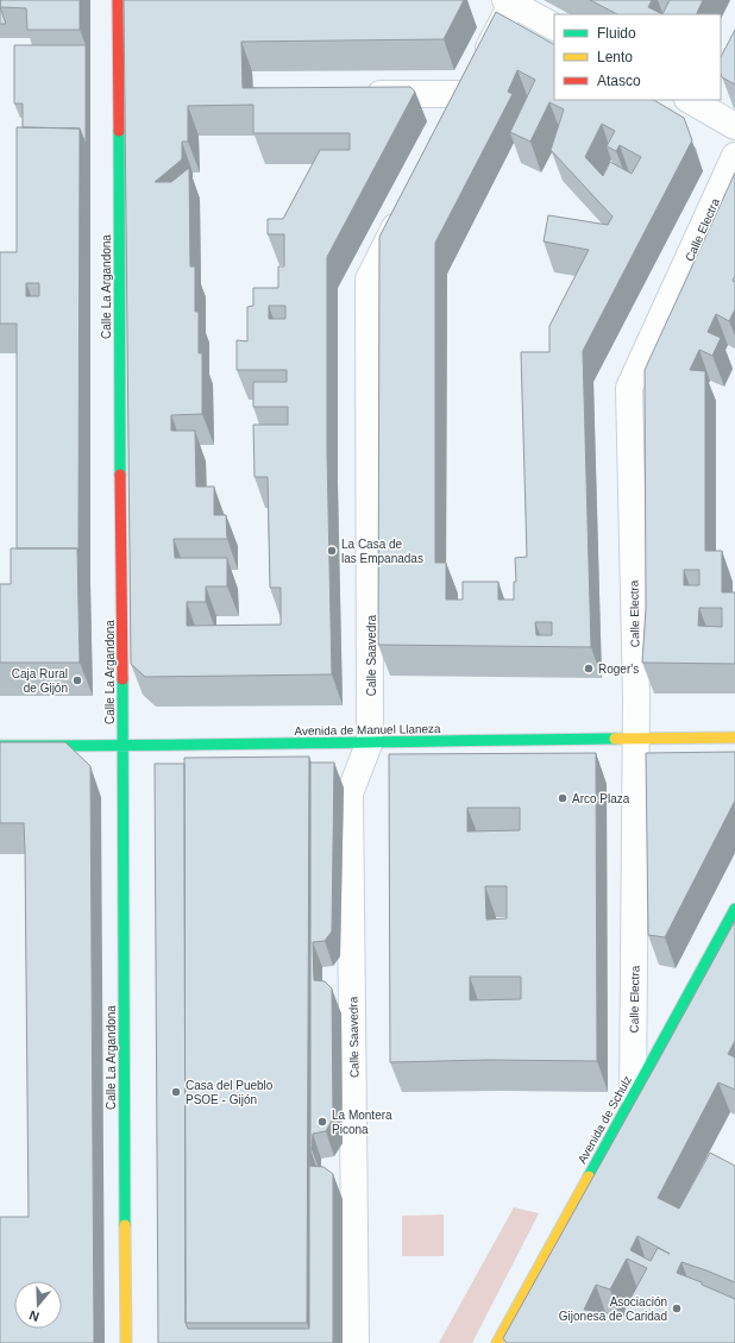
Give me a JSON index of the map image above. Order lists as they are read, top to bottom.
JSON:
{
  "streets": {
    "street": [
      "Calle Electra",
      "Calle La Argandona",
      "Calle Saavedra",
      "Avenida de Manuel Llaneza",
      "Avenida de Schulz"
    ]
  },
  "crossings": [
    ["Calle Electra", "Avenida de Manuel Llaneza"],
    ["Calle Electra", "Avenida de Schulz"],
    ["Calle La Argandona", "Avenida de Manuel Llaneza"],
    ["Calle Saavedra", "Avenida de Manuel Llaneza"]
  ],
  "places": [
    "La Casa de las Empanadas",
    "Roger's",
    "Caja Rural de Gijón",
    "Arco Plaza",
    "Casa del Pueblo PSOE - Gijón",
    "La Montera Picona",
    "Asociación Gijonesa de Caridad"
  ],
  "legend": ["Fluido", "Lento", "Atasco"],
  "north": "bottom"
}
